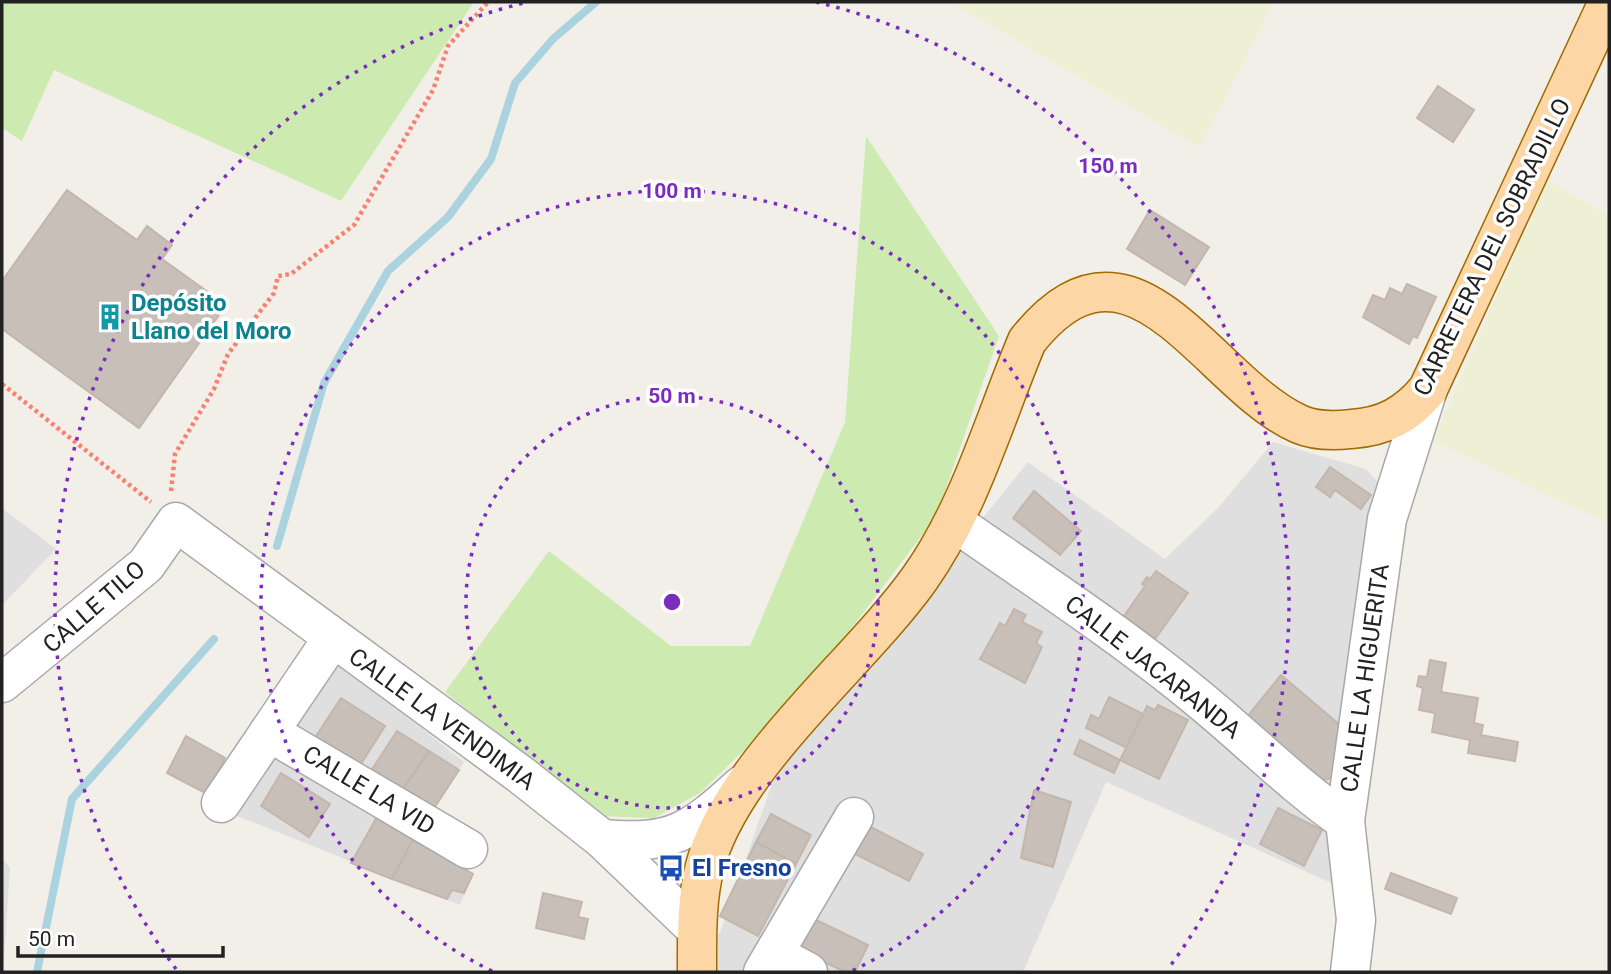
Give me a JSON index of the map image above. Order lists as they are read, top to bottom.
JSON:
{
  "streets": {
    "main road": ["CARRETERA DEL SOBRADILLO"],
    "street": [
      "CALLE TILO",
      "CALLE JACARANDA",
      "CALLE LA HIGUERITA",
      "CALLE LA VENDIMIA",
      "CALLE LA VID"
    ]
  },
  "crossings": [
    ["CARRETERA DEL SOBRADILLO", "CALLE JACARANDA"],
    ["CARRETERA DEL SOBRADILLO", "CALLE LA HIGUERITA"],
    ["CARRETERA DEL SOBRADILLO", "CALLE LA VENDIMIA"],
    ["CALLE TILO", "CALLE LA VENDIMIA"],
    ["CALLE JACARANDA", "CALLE LA HIGUERITA"]
  ],
  "places": {
    "building": ["Depósito Llano del Moro"],
    "bus stop": ["El Fresno"]
  },
  "scale_bar": "50 m",
  "rings": ["150 m", "100 m", "50 m"]
}
